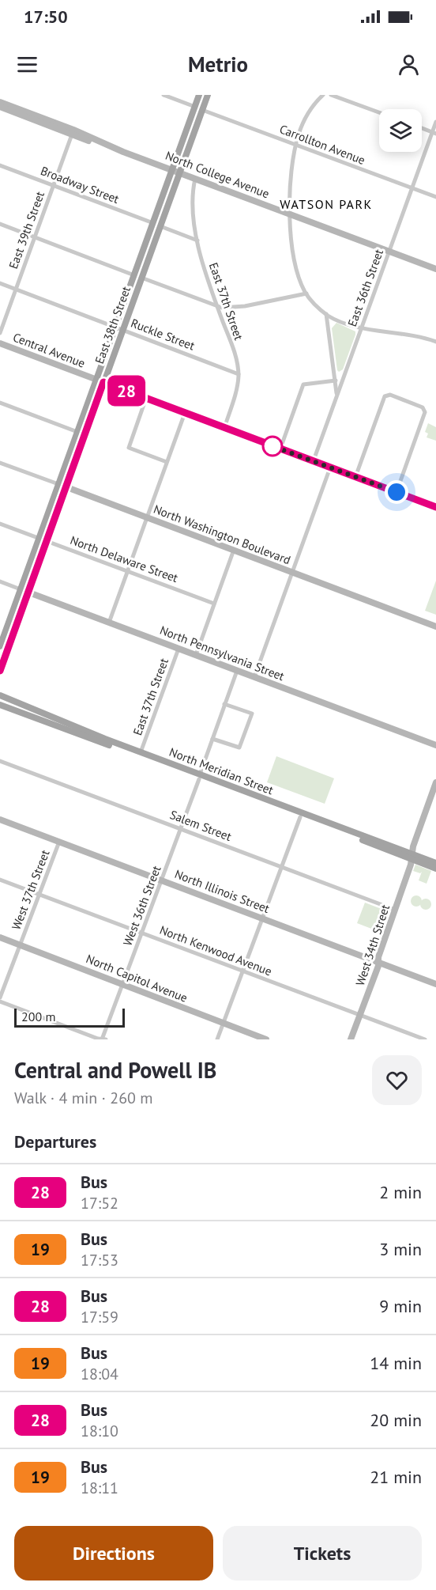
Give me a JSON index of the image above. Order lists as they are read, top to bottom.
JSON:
{
  "streets": {
    "main road": [
      "North College Avenue",
      "East 38th Street",
      "Central Avenue",
      "North Washington Boulevard",
      "North Pennsylvania Street",
      "North Meridian Street",
      "North Illinois Street",
      "West 34th Street",
      "North Capitol Avenue"
    ],
    "street": [
      "Carrollton Avenue",
      "Broadway Street",
      "East 39th Street",
      "East 36th Street",
      "East 37th Street",
      "Ruckle Street",
      "North Delaware Street",
      "Salem Street",
      "West 37th Street",
      "West 36th Street",
      "North Kenwood Avenue"
    ]
  },
  "crossings": [
    ["Carrollton Avenue", "East 36th Street"],
    ["Carrollton Avenue", "East 38th Street"],
    ["North College Avenue", "East 39th Street"],
    ["North College Avenue", "East 36th Street"],
    ["North College Avenue", "East 37th Street"],
    ["North College Avenue", "East 38th Street"],
    ["Broadway Street", "East 39th Street"],
    ["Broadway Street", "East 38th Street"],
    ["East 39th Street", "Ruckle Street"],
    ["East 36th Street", "Central Avenue"],
    ["East 37th Street", "Ruckle Street"],
    ["East 37th Street", "Central Avenue"],
    ["East 37th Street", "North Pennsylvania Street"],
    ["East 37th Street", "North Meridian Street"],
    ["East 38th Street", "Ruckle Street"],
    ["East 38th Street", "Central Avenue"],
    ["East 38th Street", "North Washington Boulevard"],
    ["East 38th Street", "North Delaware Street"],
    ["East 38th Street", "North Pennsylvania Street"],
    ["North Meridian Street", "West 36th Street"],
    ["North Meridian Street", "West 34th Street"],
    ["Salem Street", "West 36th Street"],
    ["Salem Street", "West 34th Street"],
    ["West 37th Street", "North Illinois Street"],
    ["West 37th Street", "North Kenwood Avenue"],
    ["West 37th Street", "North Capitol Avenue"],
    ["North Illinois Street", "West 36th Street"],
    ["North Illinois Street", "West 34th Street"],
    ["West 36th Street", "North Kenwood Avenue"],
    ["West 36th Street", "North Capitol Avenue"],
    ["West 34th Street", "North Kenwood Avenue"]
  ],
  "districts": ["WATSON PARK"],
  "lines": ["bus line 28"],
  "scale_bar": "200 m",
  "page": {
    "status": "17:50",
    "header": "Metrio",
    "on_map": "28",
    "scale": "200 m",
    "heading": [
      ["Central and Powell IB", "Walk · 4 min · 260 m"],
      "Departures"
    ],
    "list": [
      {
        "mark": "28",
        "name": "Bus",
        "note": "17:52",
        "value": "2 min"
      },
      {
        "mark": "19",
        "name": "Bus",
        "note": "17:53",
        "value": "3 min"
      },
      {
        "mark": "28",
        "name": "Bus",
        "note": "17:59",
        "value": "9 min"
      },
      {
        "mark": "19",
        "name": "Bus",
        "note": "18:04",
        "value": "14 min"
      },
      {
        "mark": "28",
        "name": "Bus",
        "note": "18:10",
        "value": "20 min"
      },
      {
        "mark": "19",
        "name": "Bus",
        "note": "18:11",
        "value": "21 min"
      }
    ],
    "buttons": ["Directions", "Tickets"]
  }
}
